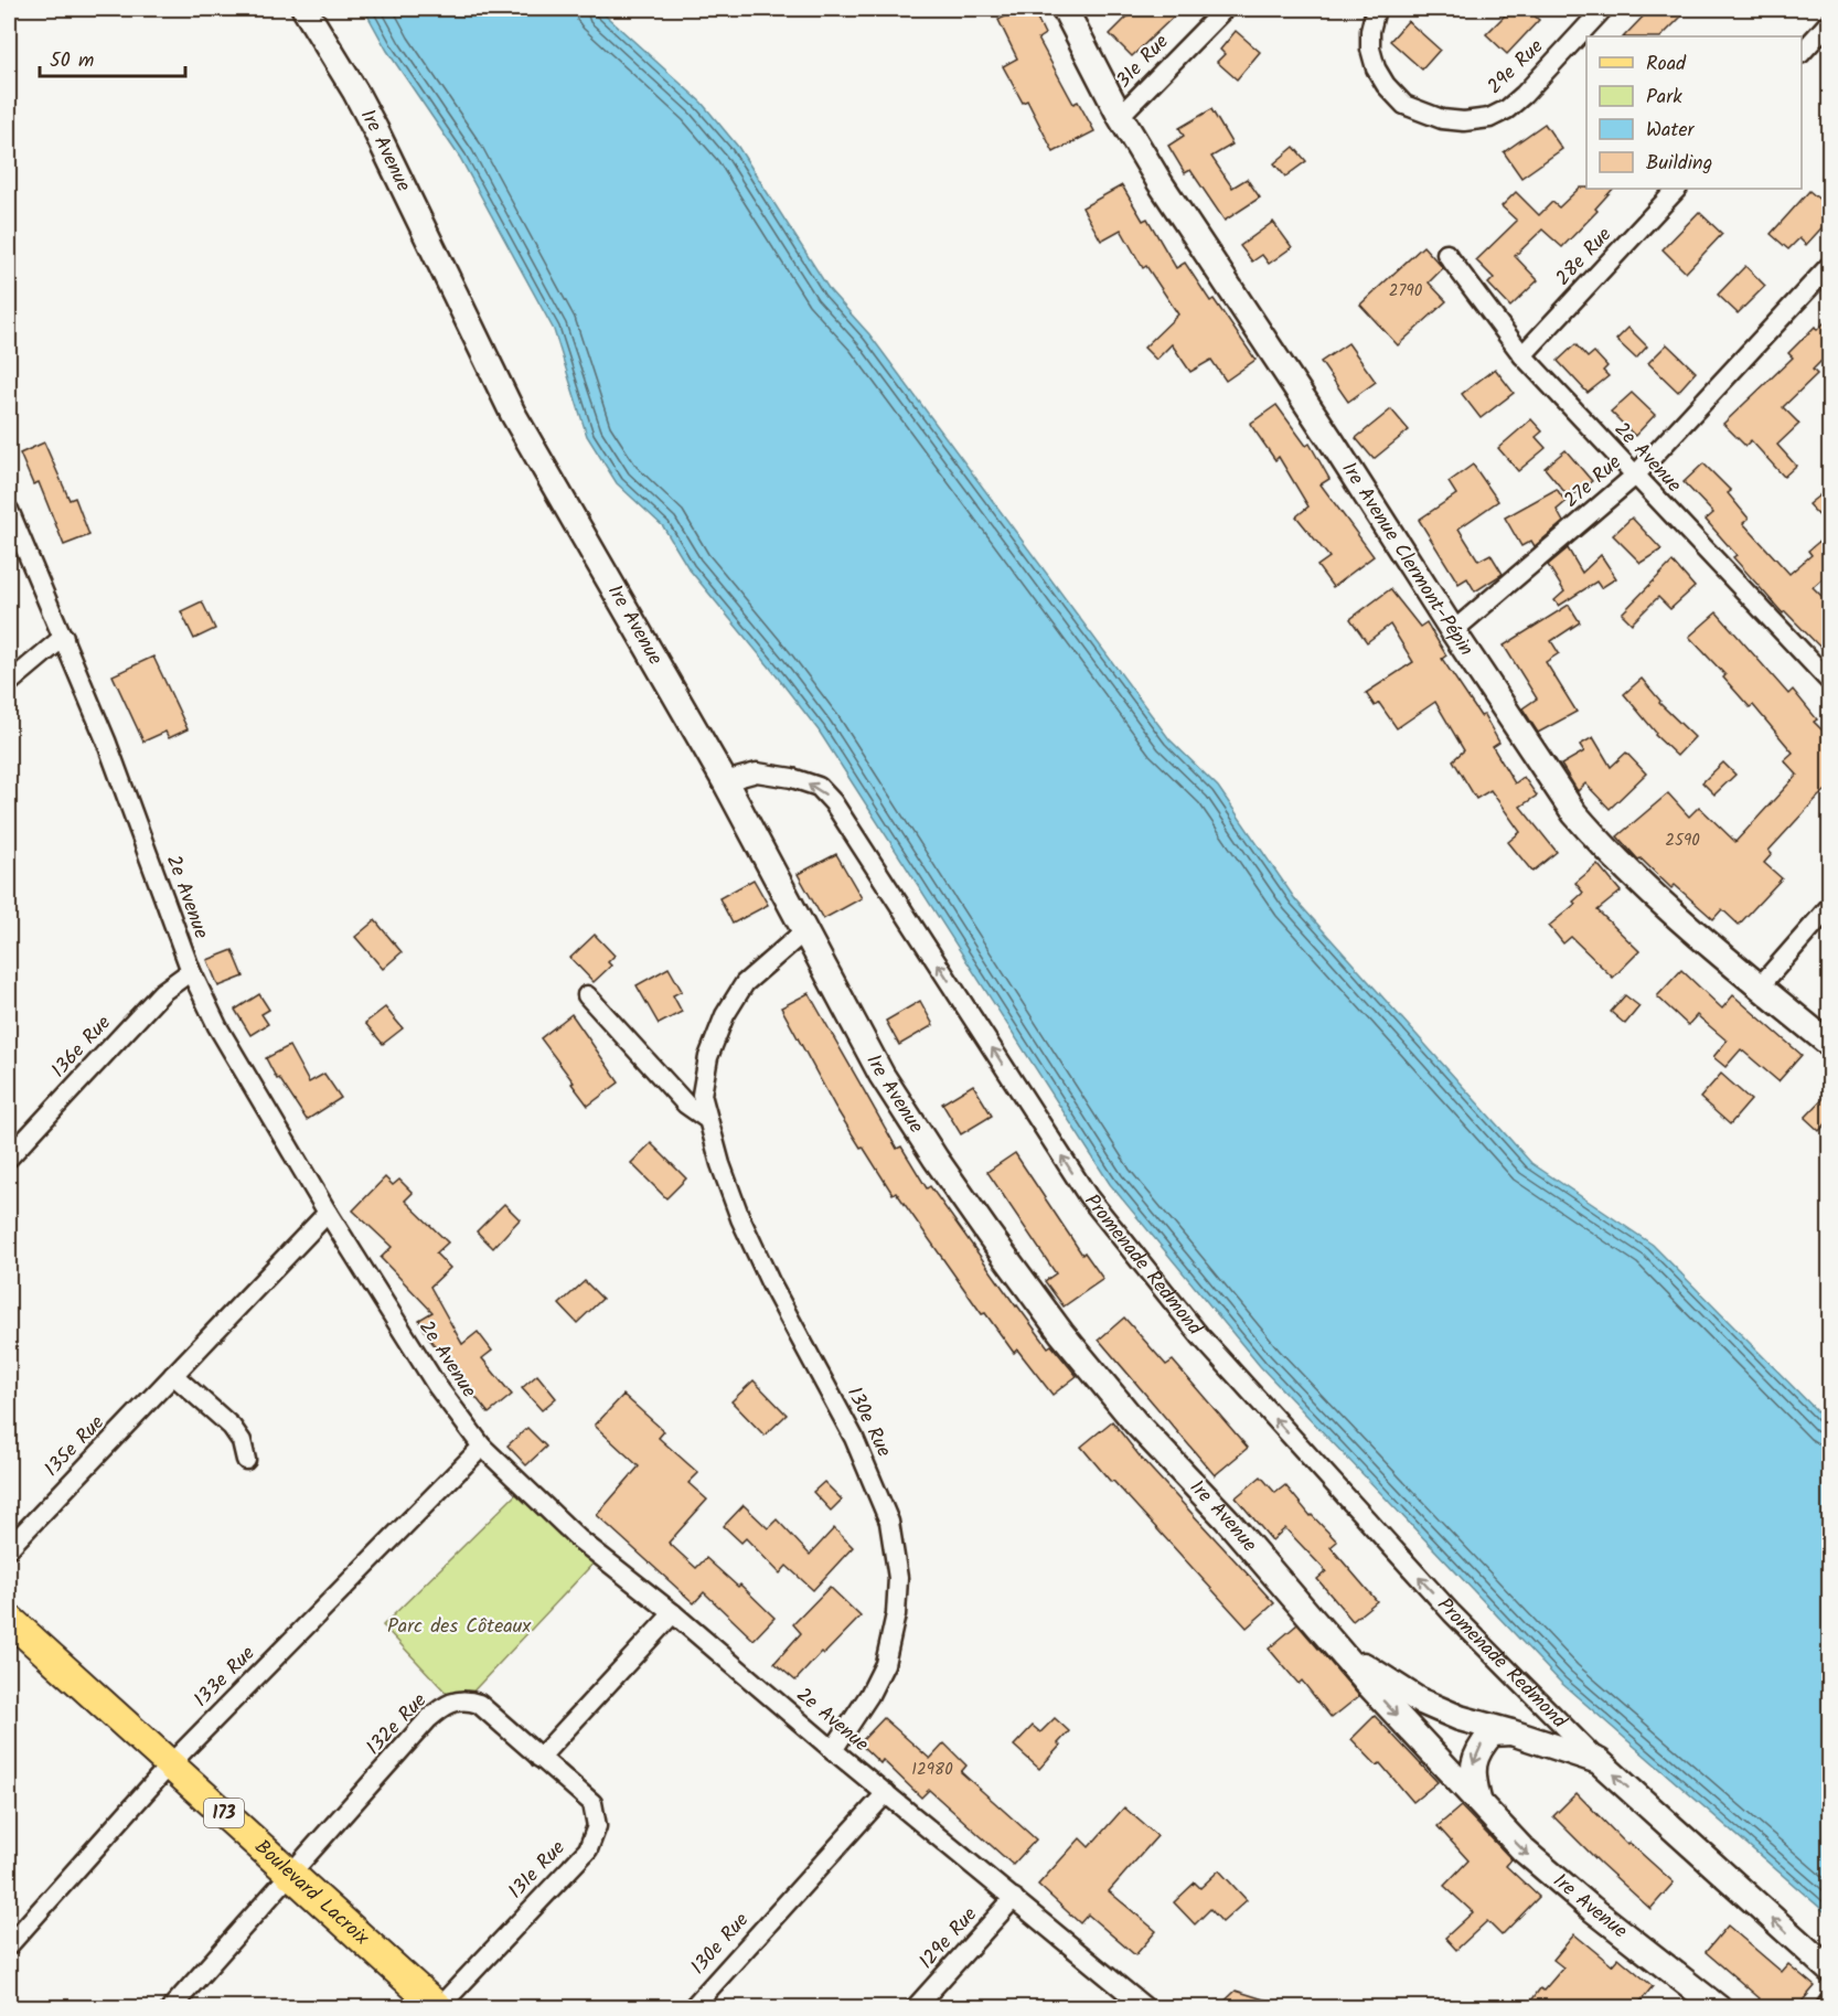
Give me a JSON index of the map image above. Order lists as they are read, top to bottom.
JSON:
{
  "streets": {
    "main road": ["173", "Boulevard Lacroix"],
    "street": [
      "31e Rue",
      "29e Rue",
      "1re Avenue",
      "28e Rue",
      "2e Avenue",
      "27e Rue",
      "1re Avenue Clermont-Pépin",
      "136e Rue",
      "Promenade Redmond",
      "130e Rue",
      "135e Rue",
      "133e Rue",
      "132e Rue",
      "131e Rue",
      "129e Rue"
    ]
  },
  "crossings": [
    ["31e Rue", "1re Avenue Clermont-Pépin"],
    ["1re Avenue", "Promenade Redmond"],
    ["1re Avenue", "130e Rue"],
    ["28e Rue", "2e Avenue"],
    ["2e Avenue", "27e Rue"],
    ["2e Avenue", "136e Rue"],
    ["2e Avenue", "130e Rue"],
    ["2e Avenue", "135e Rue"],
    ["2e Avenue", "133e Rue"],
    ["2e Avenue", "129e Rue"],
    ["27e Rue", "1re Avenue Clermont-Pépin"],
    ["133e Rue", "Boulevard Lacroix"],
    ["132e Rue", "131e Rue"],
    ["132e Rue", "Boulevard Lacroix"],
    ["131e Rue", "Boulevard Lacroix"]
  ],
  "one_way": ["Promenade Redmond"],
  "parks": ["Parc des Côteaux"],
  "house_numbers": ["2790", "2590", "12980"],
  "legend": [
    "Road",
    "Park",
    "Water",
    "Building"
  ],
  "scale_bar": "50 m"
}
